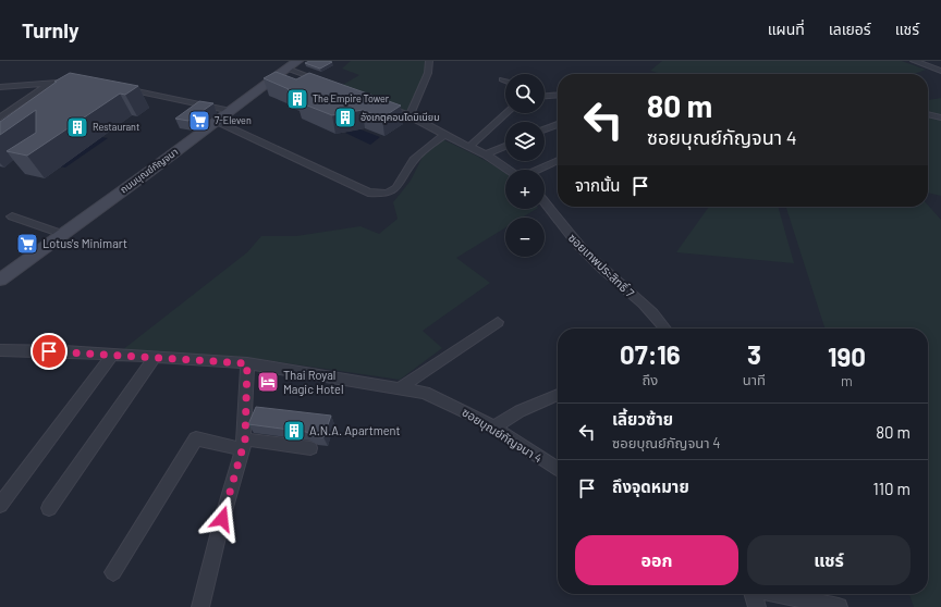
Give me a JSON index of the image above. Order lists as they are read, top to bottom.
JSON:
{
  "streets": {
    "street": ["ถนนบุณย์กัญจนา", "ซอยเทพประสิทธิ์ 7", "ซอยบุณย์กัญจนา 4"]
  },
  "places": {
    "building": [
      "The Empire Tower",
      "อังเกตุคอนโดมิเนียม",
      "Restaurant",
      "A.N.A. Apartment"
    ],
    "supermarket": ["7-Eleven", "Lotus's Minimart"],
    "hotel": ["Thai Royal Magic Hotel"]
  },
  "page": {
    "header": "Turnly",
    "nav": ["แผนที่", "เลเยอร์", "แชร์"],
    "map_buttons": ["+", "−"],
    "turn": ["80 m", "ซอยบุณย์กัญจนา 4"],
    "then": "จากนั้น",
    "eta": [
      "07:16",
      "ถึง",
      "3",
      "นาที",
      "190",
      "m"
    ],
    "list": [
      {
        "name": "เลี้ยวซ้าย",
        "note": "ซอยบุณย์กัญจนา 4",
        "value": "80 m"
      },
      {
        "name": "ถึงจุดหมาย",
        "value": "110 m"
      }
    ],
    "buttons": ["ออก", "แชร์"]
  }
}
